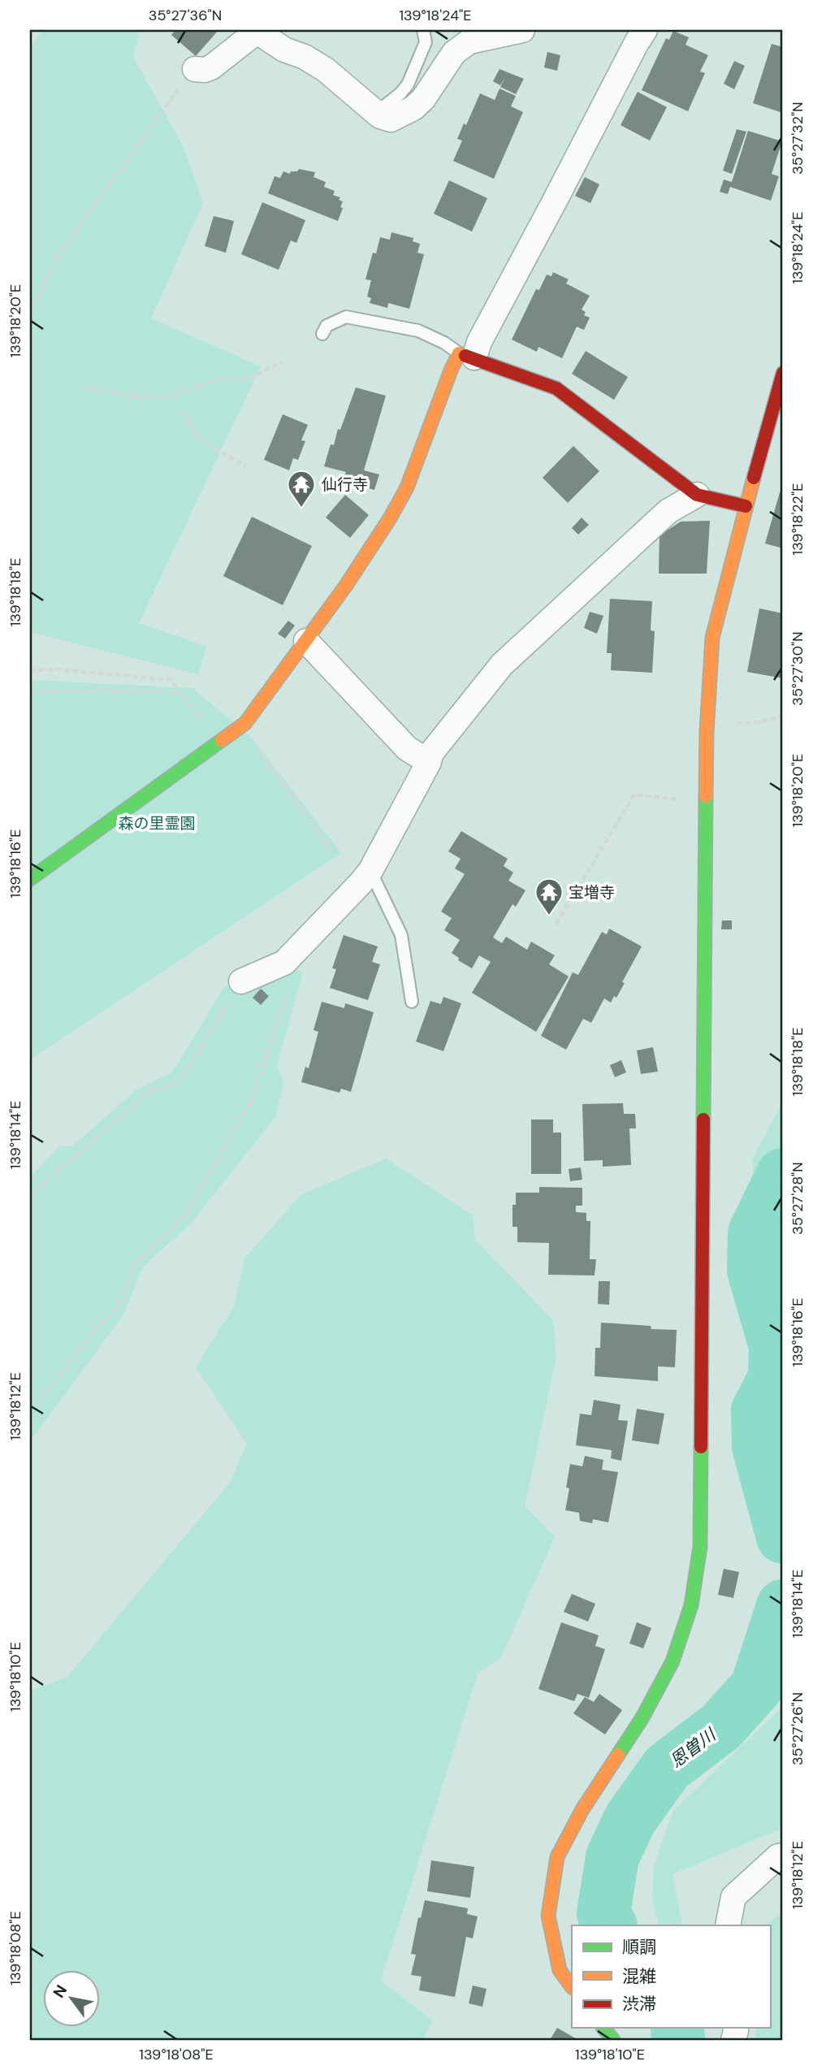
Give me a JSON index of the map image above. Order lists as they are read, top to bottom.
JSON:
{
  "water": ["恩曽川"],
  "parks": ["森の里霊園"],
  "places": {
    "temple": ["仙行寺", "宝増寺"]
  },
  "legend": ["順調", "混雑", "渋滞"],
  "north": "top left",
  "coordinates": [
    "35°27'36\"N",
    "139°18'24\"E",
    "35°27'32\"N",
    "139°18'20\"E",
    "139°18'22\"E",
    "139°18'18\"E",
    "35°27'30\"N",
    "139°18'16\"E",
    "139°18'14\"E",
    "35°27'28\"N",
    "139°18'12\"E",
    "139°18'10\"E",
    "35°27'26\"N",
    "139°18'08\"E"
  ]
}
